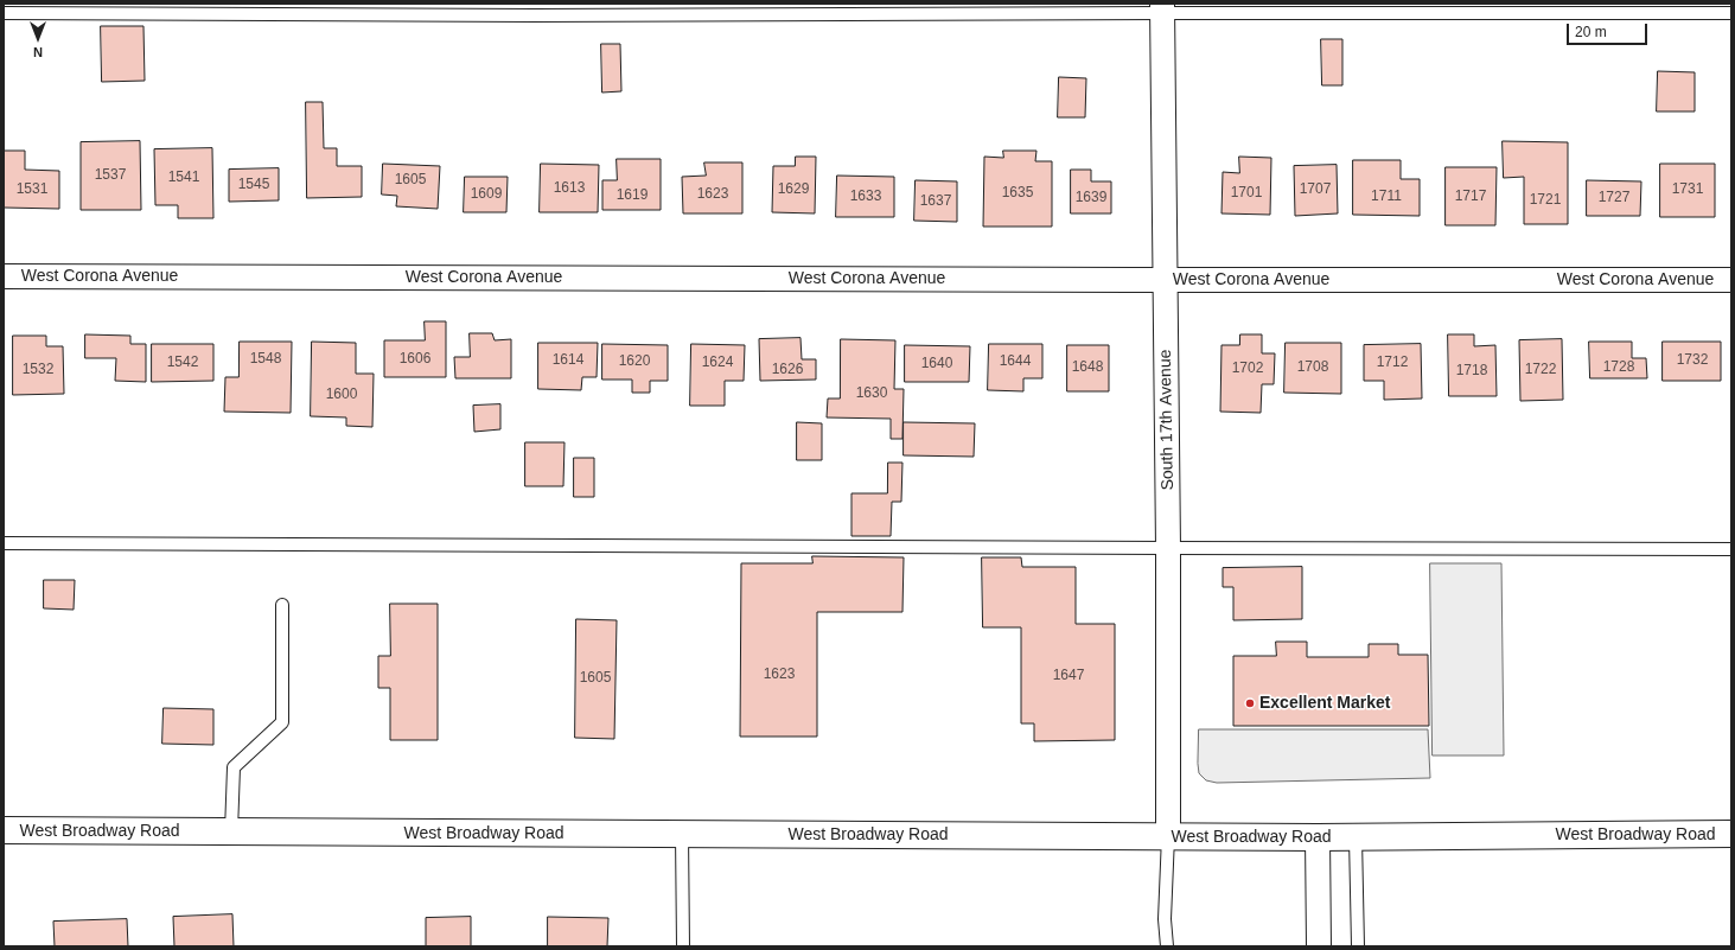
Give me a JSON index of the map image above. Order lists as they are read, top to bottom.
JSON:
{
  "streets": {
    "main road": ["West Broadway Road"],
    "street": ["West Corona Avenue", "South 17th Avenue"]
  },
  "crossings": [
    ["West Corona Avenue", "South 17th Avenue"],
    ["South 17th Avenue", "West Broadway Road"]
  ],
  "places": ["Excellent Market"],
  "house_numbers": [
    "1537",
    "1541",
    "1605",
    "1545",
    "1613",
    "1531",
    "1629",
    "1707",
    "1731",
    "1635",
    "1701",
    "1609",
    "1623",
    "1619",
    "1633",
    "1711",
    "1717",
    "1639",
    "1727",
    "1721",
    "1637",
    "1548",
    "1606",
    "1614",
    "1732",
    "1620",
    "1644",
    "1542",
    "1624",
    "1712",
    "1640",
    "1648",
    "1708",
    "1728",
    "1702",
    "1532",
    "1626",
    "1722",
    "1718",
    "1630",
    "1600",
    "1623",
    "1647",
    "1605"
  ],
  "scale_bar": "20 m",
  "north": "bottom"
}
